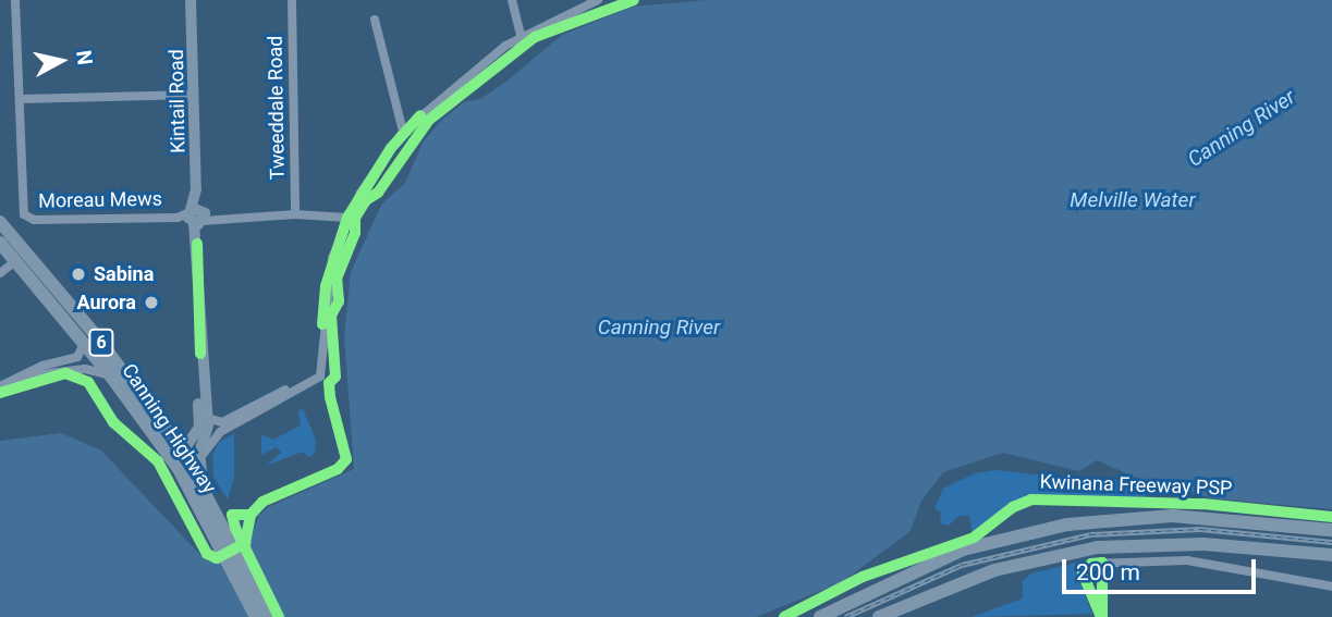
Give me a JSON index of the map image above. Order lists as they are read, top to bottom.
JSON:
{
  "streets": {
    "highway": ["6", "Canning Highway"],
    "main road": ["Kintail Road"],
    "street": ["Tweeddale Road", "Moreau Mews"],
    "cycle path": ["Kwinana Freeway PSP"]
  },
  "crossings": [
    ["Kintail Road", "Moreau Mews"],
    ["Kintail Road", "Canning Highway"],
    ["Tweeddale Road", "Moreau Mews"]
  ],
  "water": ["Canning River", "Melville Water"],
  "places": ["Sabina", "Aurora"],
  "scale_bar": "200 m",
  "north": "right"
}
